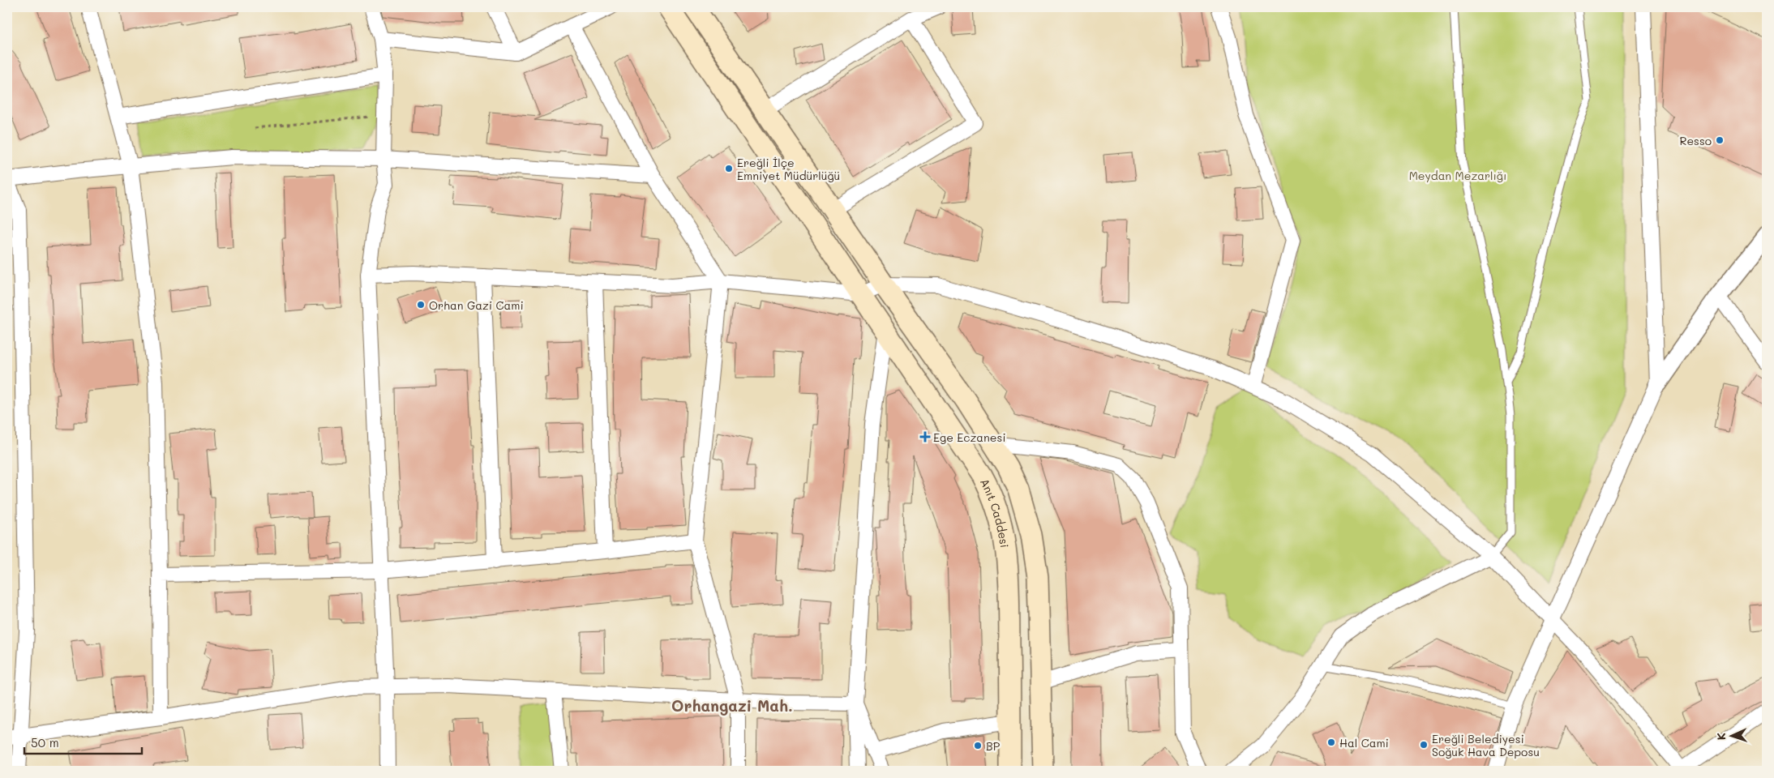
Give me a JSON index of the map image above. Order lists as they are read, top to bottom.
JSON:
{
  "streets": {
    "main road": ["Anıt Caddesi"]
  },
  "districts": ["Orhangazi Mah."],
  "parks": ["Meydan Mezarlığı"],
  "places": {
    "other": [
      "Resso",
      "Ereğli İlçe Emniyet Müdürlüğü",
      "Orhan Gazi Cami",
      "Hal Cami",
      "Ereğli Belediyesi Soğuk Hava Deposu",
      "BP"
    ],
    "health": ["Ege Eczanesi"]
  },
  "scale_bar": "50 m",
  "north": "left"
}
